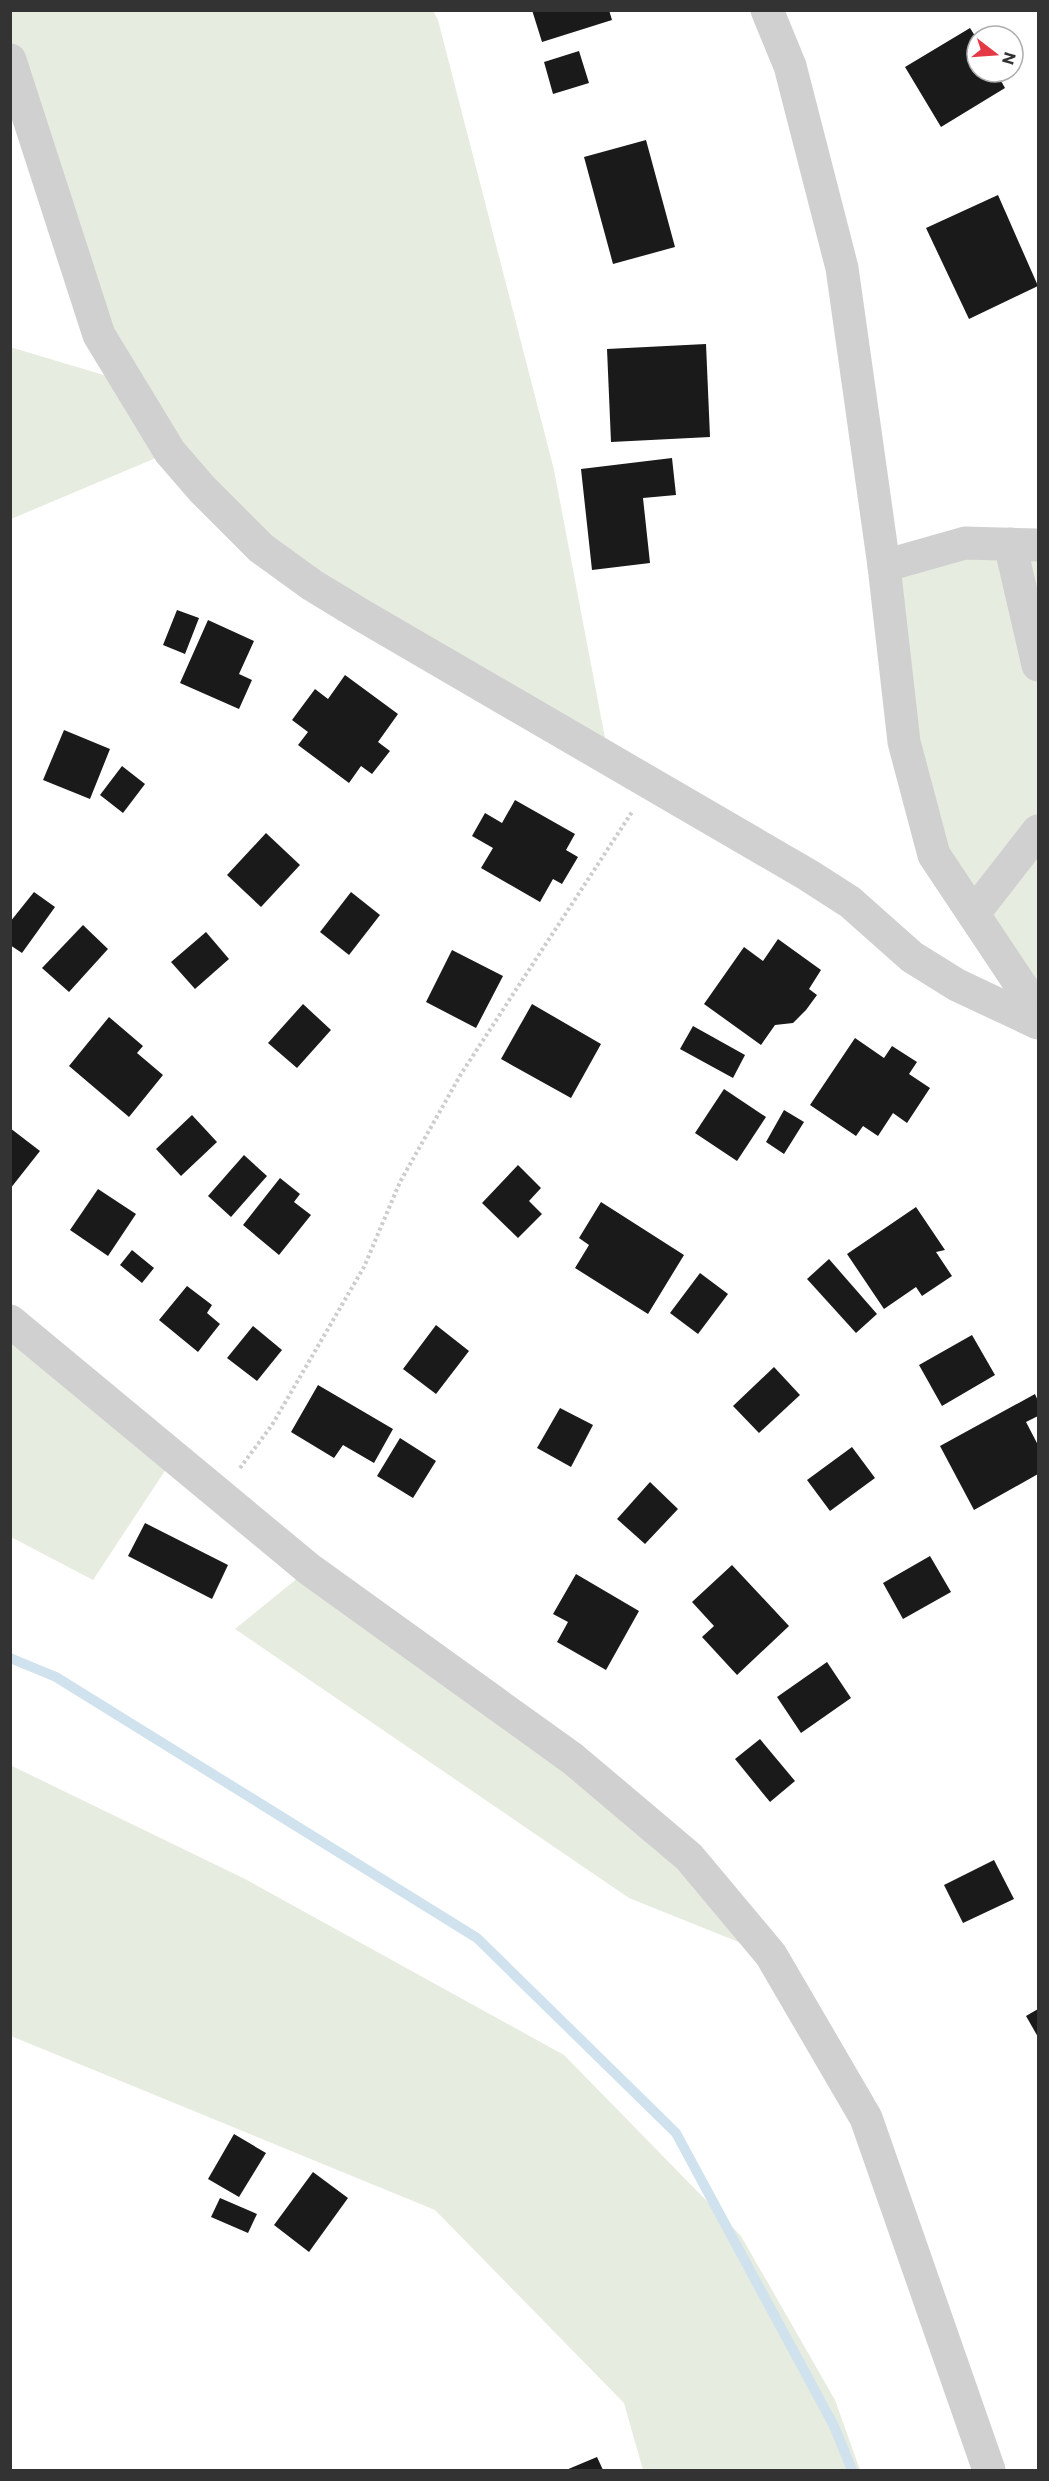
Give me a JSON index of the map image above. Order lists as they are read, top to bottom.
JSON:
{
  "north": "right"
}
